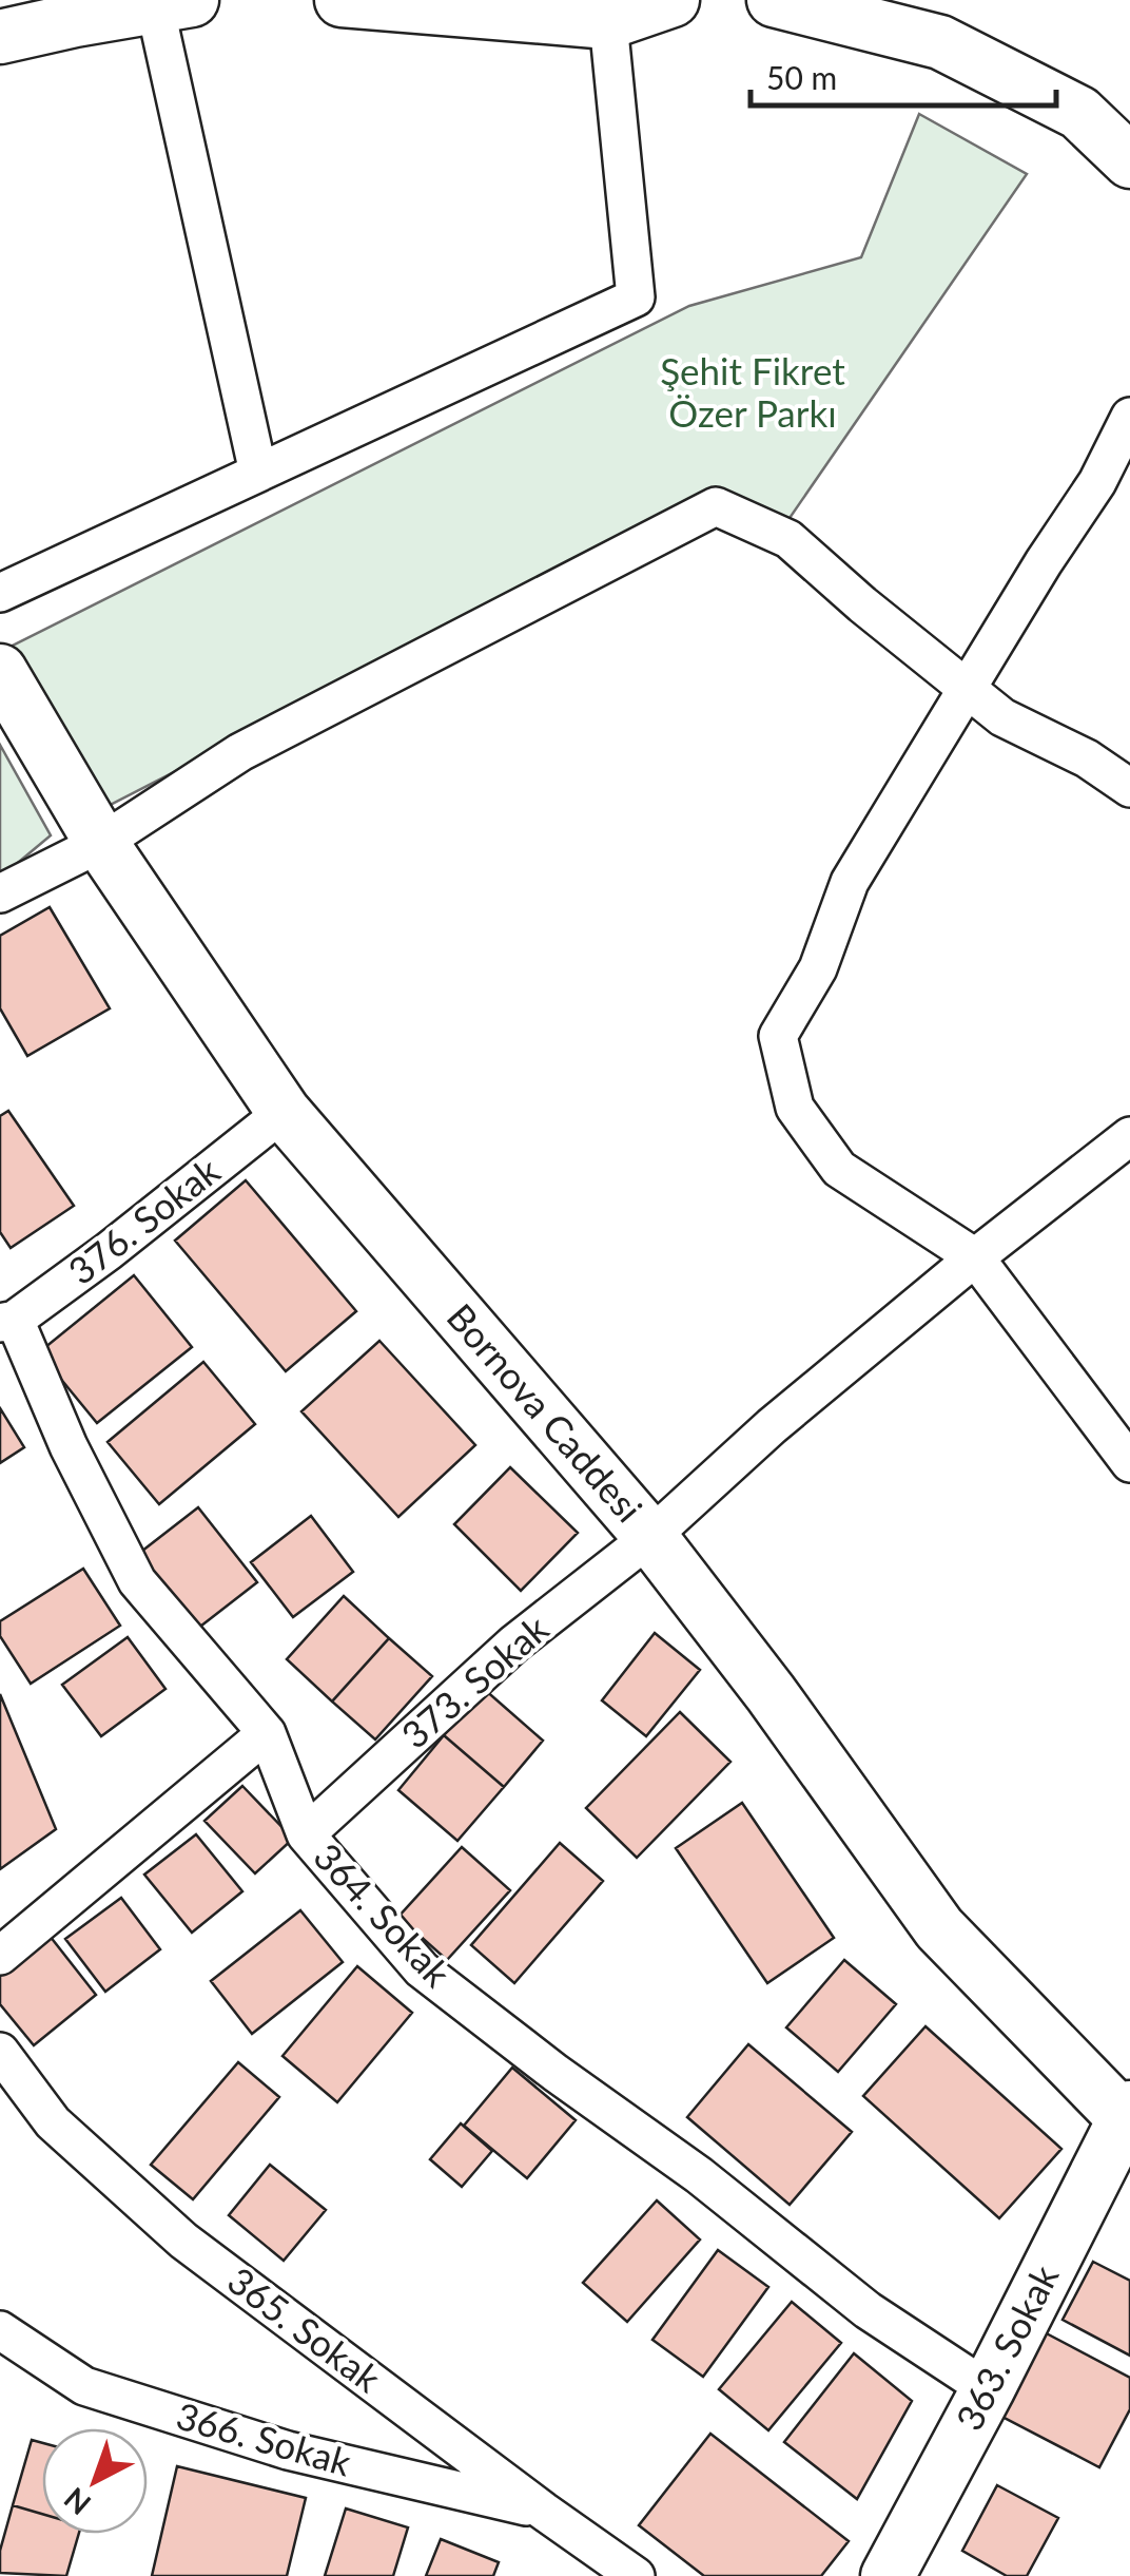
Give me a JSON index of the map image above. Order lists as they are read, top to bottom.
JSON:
{
  "streets": {
    "street": [
      "376. Sokak",
      "Bornova Caddesi",
      "373. Sokak",
      "364. Sokak",
      "365. Sokak",
      "363. Sokak",
      "366. Sokak"
    ]
  },
  "crossings": [
    ["376. Sokak", "Bornova Caddesi"],
    ["376. Sokak", "364. Sokak"],
    ["Bornova Caddesi", "373. Sokak"],
    ["Bornova Caddesi", "363. Sokak"],
    ["373. Sokak", "364. Sokak"],
    ["364. Sokak", "363. Sokak"],
    ["365. Sokak", "366. Sokak"]
  ],
  "parks": ["Şehit Fikret Özer Parkı"],
  "scale_bar": "50 m",
  "north": "bottom left"
}
